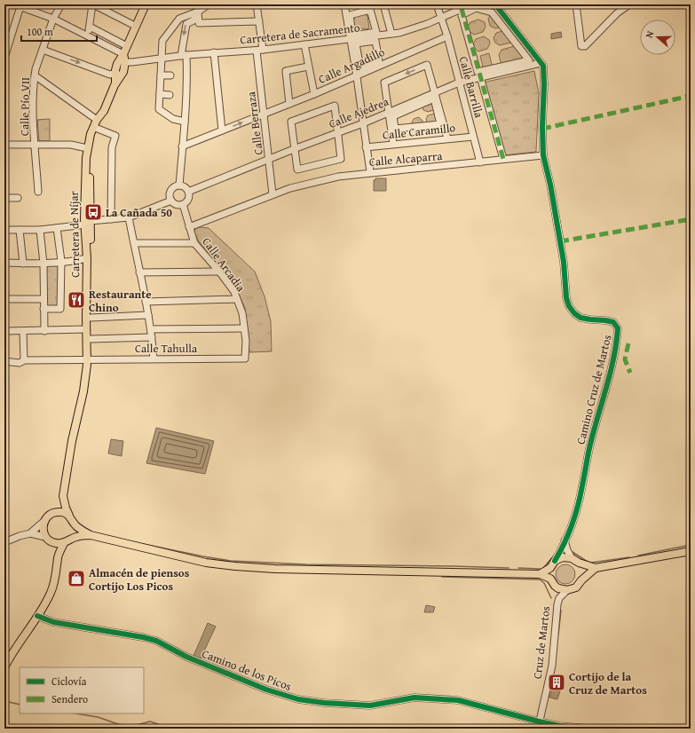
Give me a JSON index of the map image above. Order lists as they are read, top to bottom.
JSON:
{
  "streets": {
    "main road": ["Carretera de Níjar"],
    "street": [
      "Carretera de Sacramento",
      "Calle Argadillo",
      "Calle Barrilla",
      "Calle Pío VII",
      "Calle Ajedrea",
      "Calle Berraza",
      "Calle Caramillo",
      "Calle Alcaparra",
      "Calle Arcadia",
      "Calle Tahulla",
      "Camino Cruz de Martos",
      "Cruz de Martos",
      "Camino de los Picos"
    ]
  },
  "crossings": [
    ["Carretera de Sacramento", "Calle Barrilla"],
    ["Carretera de Sacramento", "Calle Berraza"],
    ["Carretera de Sacramento", "Carretera de Níjar"],
    ["Calle Argadillo", "Calle Barrilla"],
    ["Calle Argadillo", "Calle Berraza"],
    ["Calle Barrilla", "Calle Ajedrea"],
    ["Calle Barrilla", "Calle Caramillo"],
    ["Calle Barrilla", "Calle Alcaparra"],
    ["Calle Ajedrea", "Calle Berraza"],
    ["Calle Ajedrea", "Calle Arcadia"],
    ["Calle Ajedrea", "Camino Cruz de Martos"],
    ["Calle Berraza", "Calle Alcaparra"],
    ["Calle Alcaparra", "Calle Arcadia"],
    ["Calle Alcaparra", "Camino Cruz de Martos"],
    ["Carretera de Níjar", "Calle Tahulla"],
    ["Calle Arcadia", "Calle Tahulla"],
    ["Cruz de Martos", "Camino de los Picos"]
  ],
  "places": {
    "bus stop": ["La Cañada 50"],
    "restaurant": ["Restaurante Chino"],
    "shop": ["Almacén de piensos Cortijo Los Picos"],
    "building": ["Cortijo de la Cruz de Martos"]
  },
  "legend": ["Ciclovía", "Sendero"],
  "scale_bar": "100 m",
  "north": "left"
}
